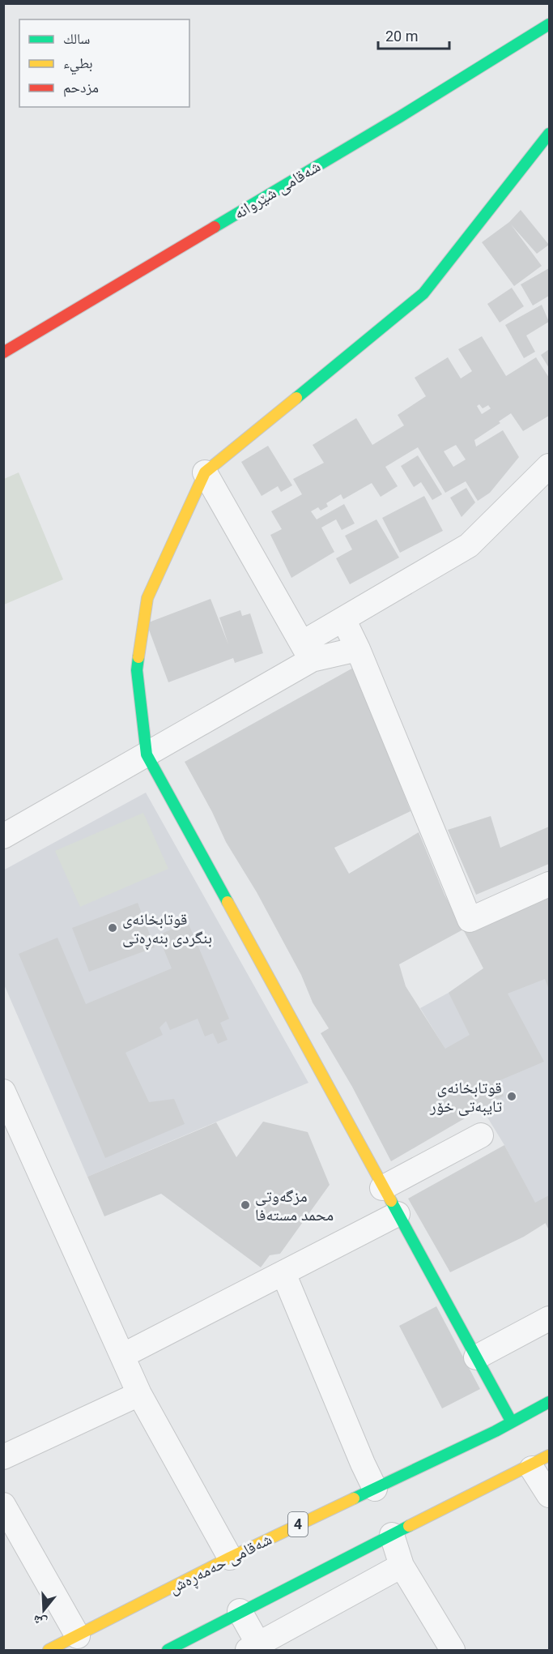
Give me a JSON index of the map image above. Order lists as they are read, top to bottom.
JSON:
{
  "streets": {
    "main road": ["شەقامی شێروانە", "4", "شەقامی حەمەڕەش"]
  },
  "places": ["قوتابخانەی بنگردی بنەڕەتی", "قوتابخانەی تایبەتی خۆر", "مزگەوتی محمد مستەفا"],
  "legend": ["سالك", "بطيء", "مزدحم"],
  "scale_bar": "20 m",
  "north": "bottom"
}
